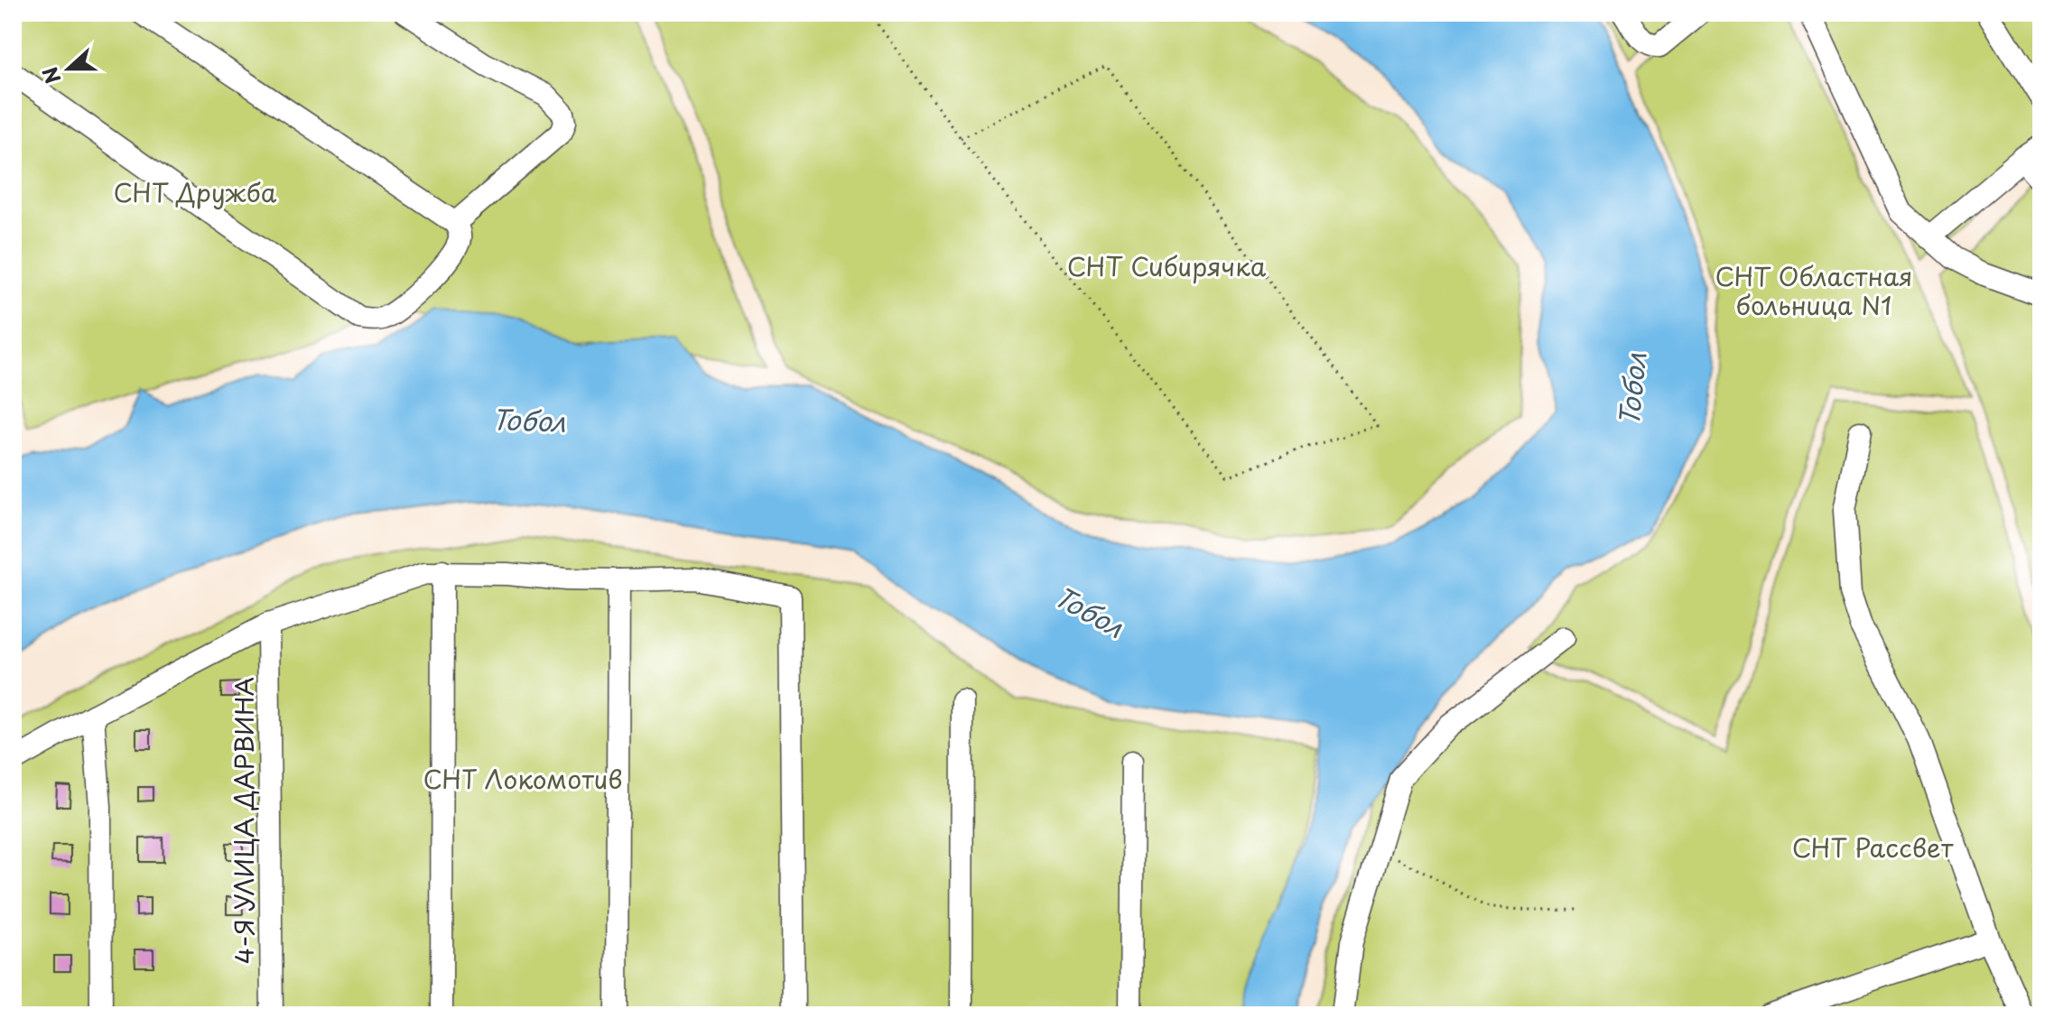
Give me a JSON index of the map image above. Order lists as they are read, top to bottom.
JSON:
{
  "streets": {
    "street": ["4-Я УЛИЦА ДАРВИНА"]
  },
  "water": ["Тобол"],
  "parks": [
    "СНТ Дружба",
    "СНТ Сибирячка",
    "СНТ Областная больница N1",
    "СНТ Локомотив",
    "СНТ Рассвет"
  ],
  "north": "left"
}
